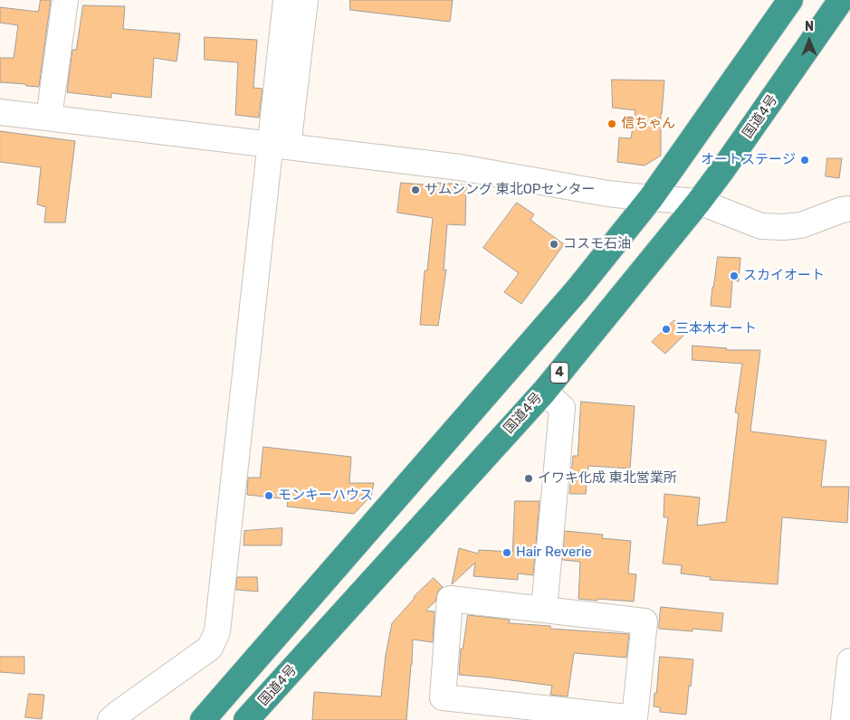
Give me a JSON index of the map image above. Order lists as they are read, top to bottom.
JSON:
{
  "streets": {
    "highway": ["国道4号", "4"]
  },
  "places": [
    "信ちゃん",
    "オートステージ",
    "サムシング 東北OPセンター",
    "コスモ石油",
    "スカイオート",
    "三本木オート",
    "イワキ化成 東北営業所",
    "モンキーハウス",
    "Hair Reverie"
  ],
  "north": "top"
}
